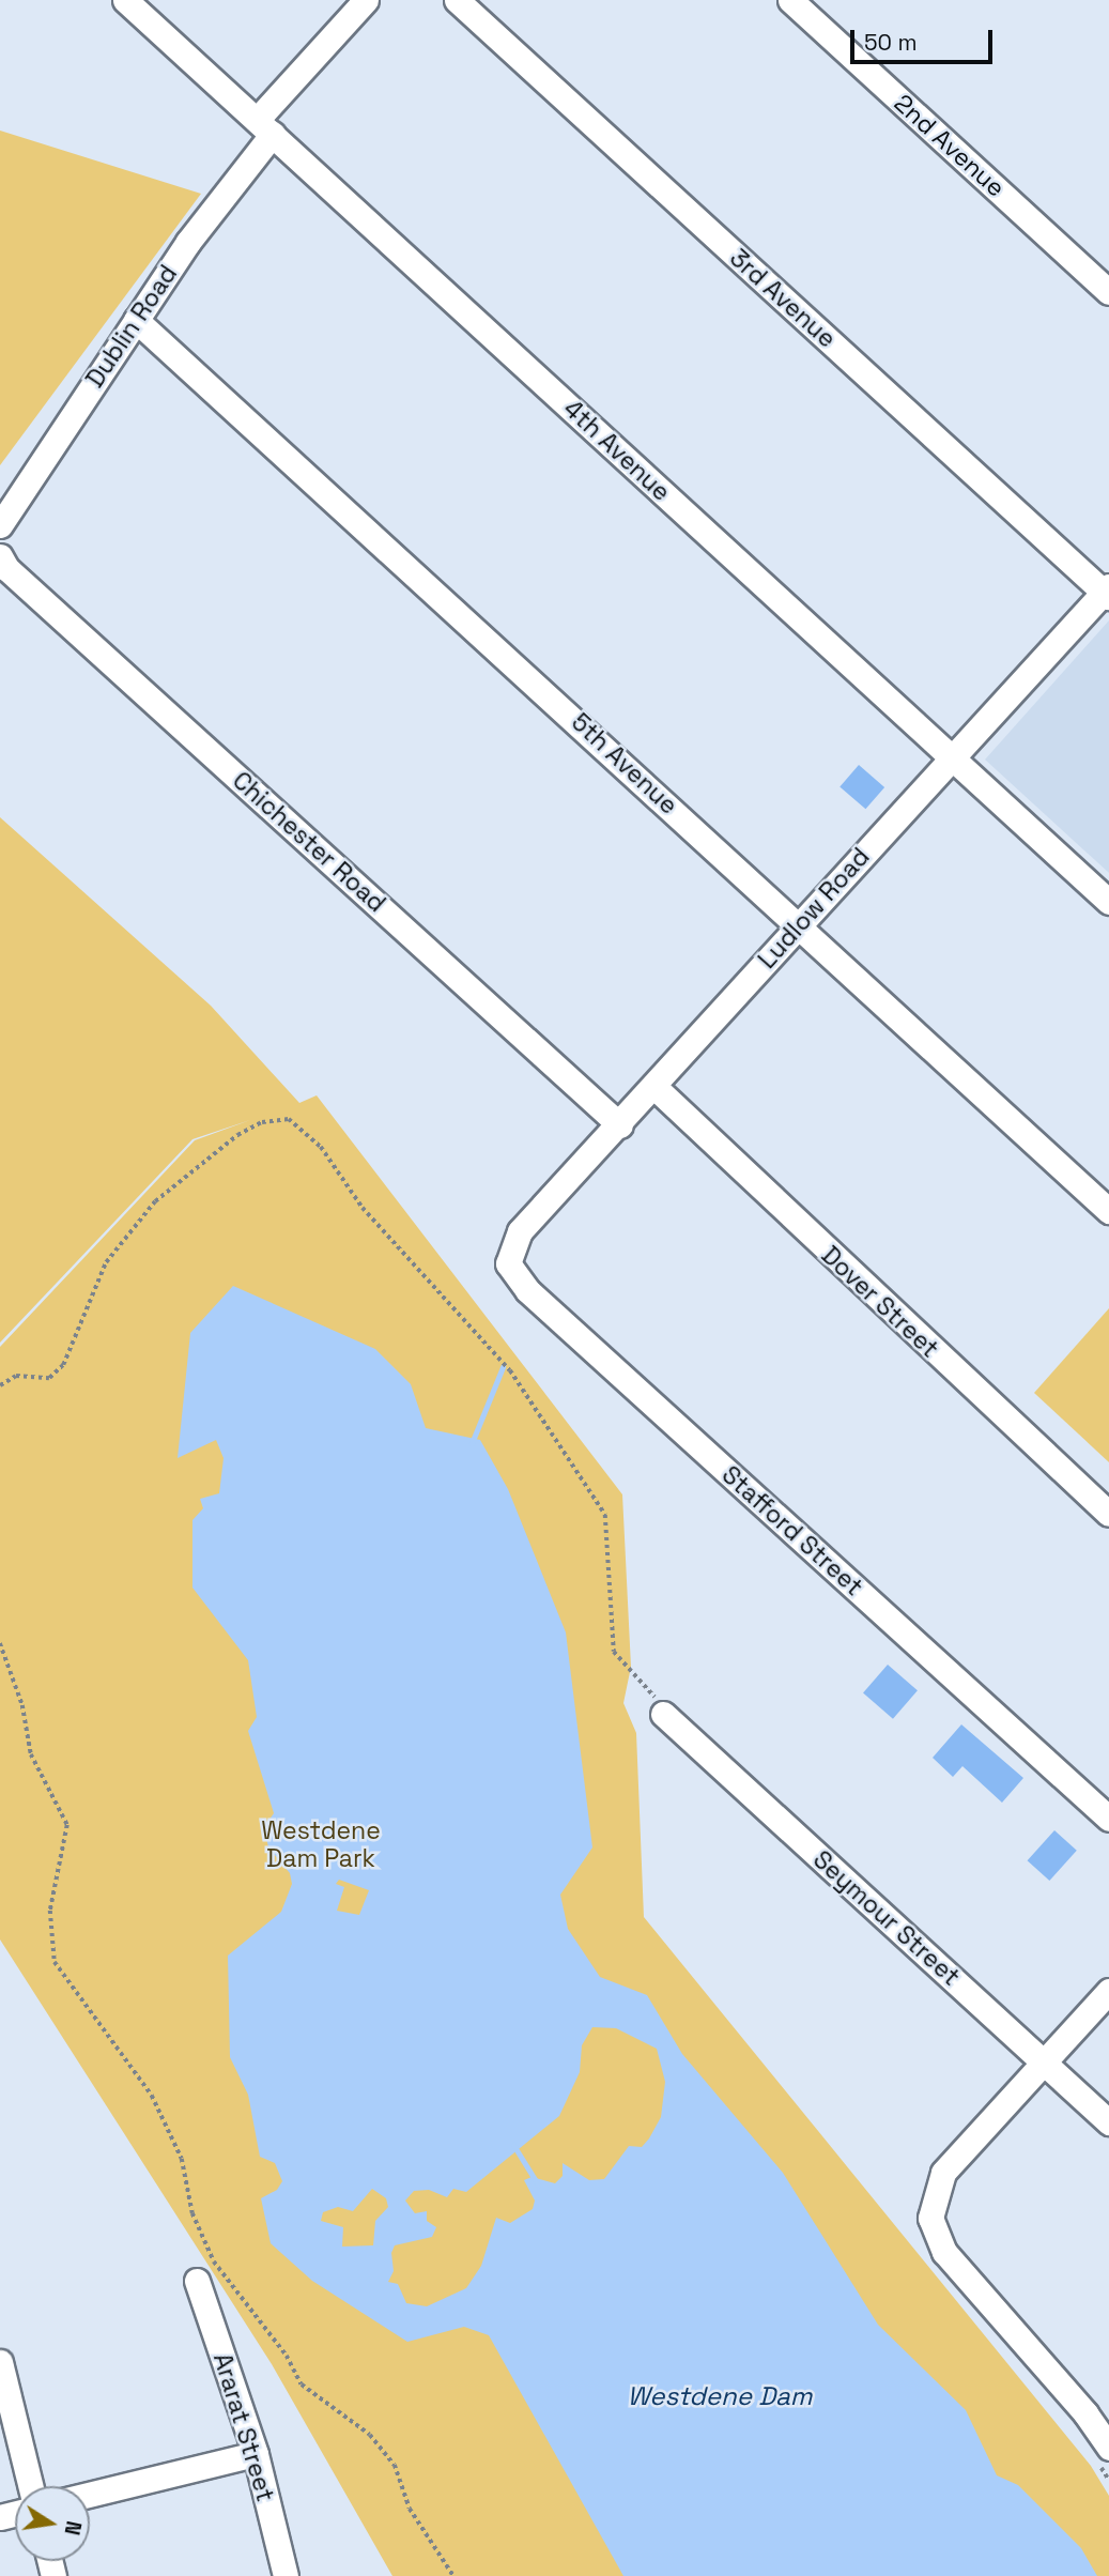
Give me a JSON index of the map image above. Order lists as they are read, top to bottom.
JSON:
{
  "streets": {
    "street": [
      "2nd Avenue",
      "3rd Avenue",
      "Dublin Road",
      "4th Avenue",
      "5th Avenue",
      "Chichester Road",
      "Ludlow Road",
      "Dover Street",
      "Stafford Street",
      "Seymour Street",
      "Ararat Street"
    ]
  },
  "crossings": [
    ["3rd Avenue", "Ludlow Road"],
    ["Dublin Road", "4th Avenue"],
    ["Dublin Road", "5th Avenue"],
    ["4th Avenue", "Ludlow Road"],
    ["5th Avenue", "Ludlow Road"],
    ["Chichester Road", "Ludlow Road"],
    ["Ludlow Road", "Dover Street"],
    ["Ludlow Road", "Stafford Street"]
  ],
  "water": ["Westdene Dam"],
  "parks": ["Westdene Dam Park"],
  "scale_bar": "50 m",
  "north": "right"
}
